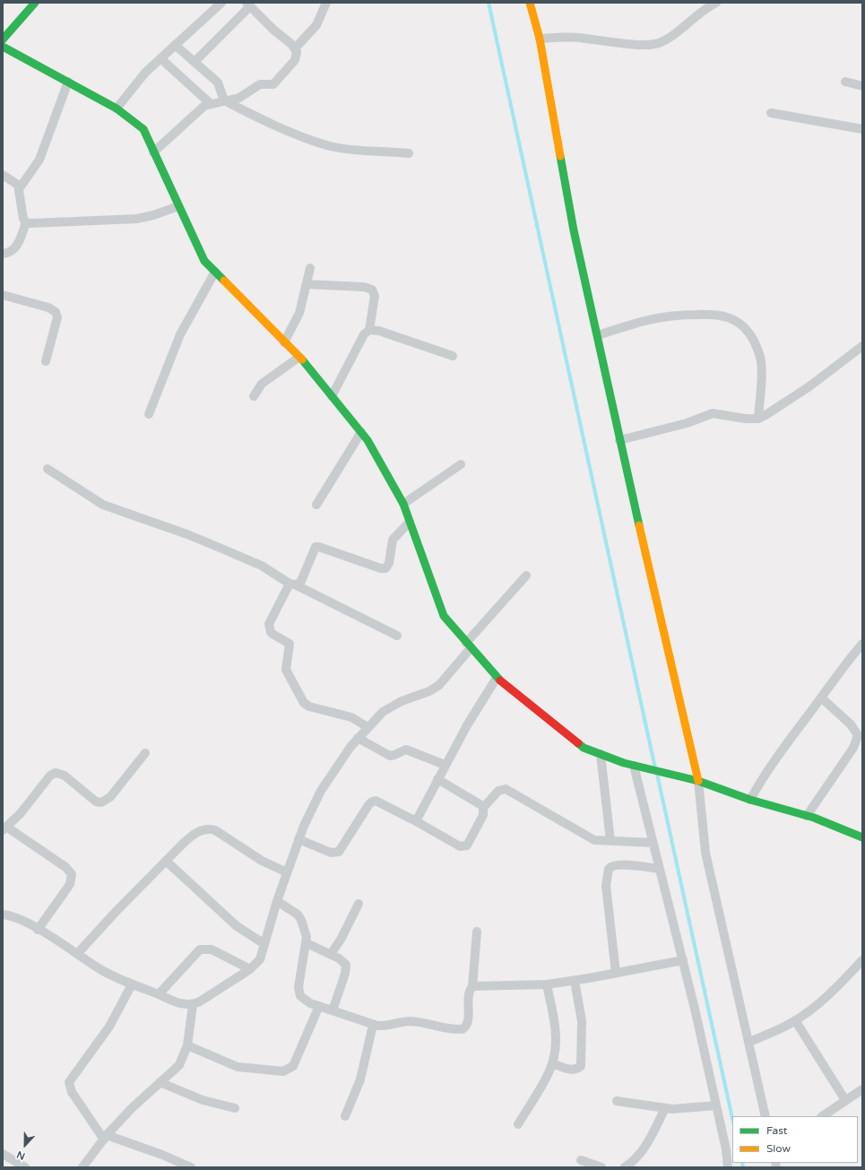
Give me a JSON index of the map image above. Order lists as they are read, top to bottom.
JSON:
{
  "legend": ["Fast", "Slow"],
  "north": "bottom"
}
